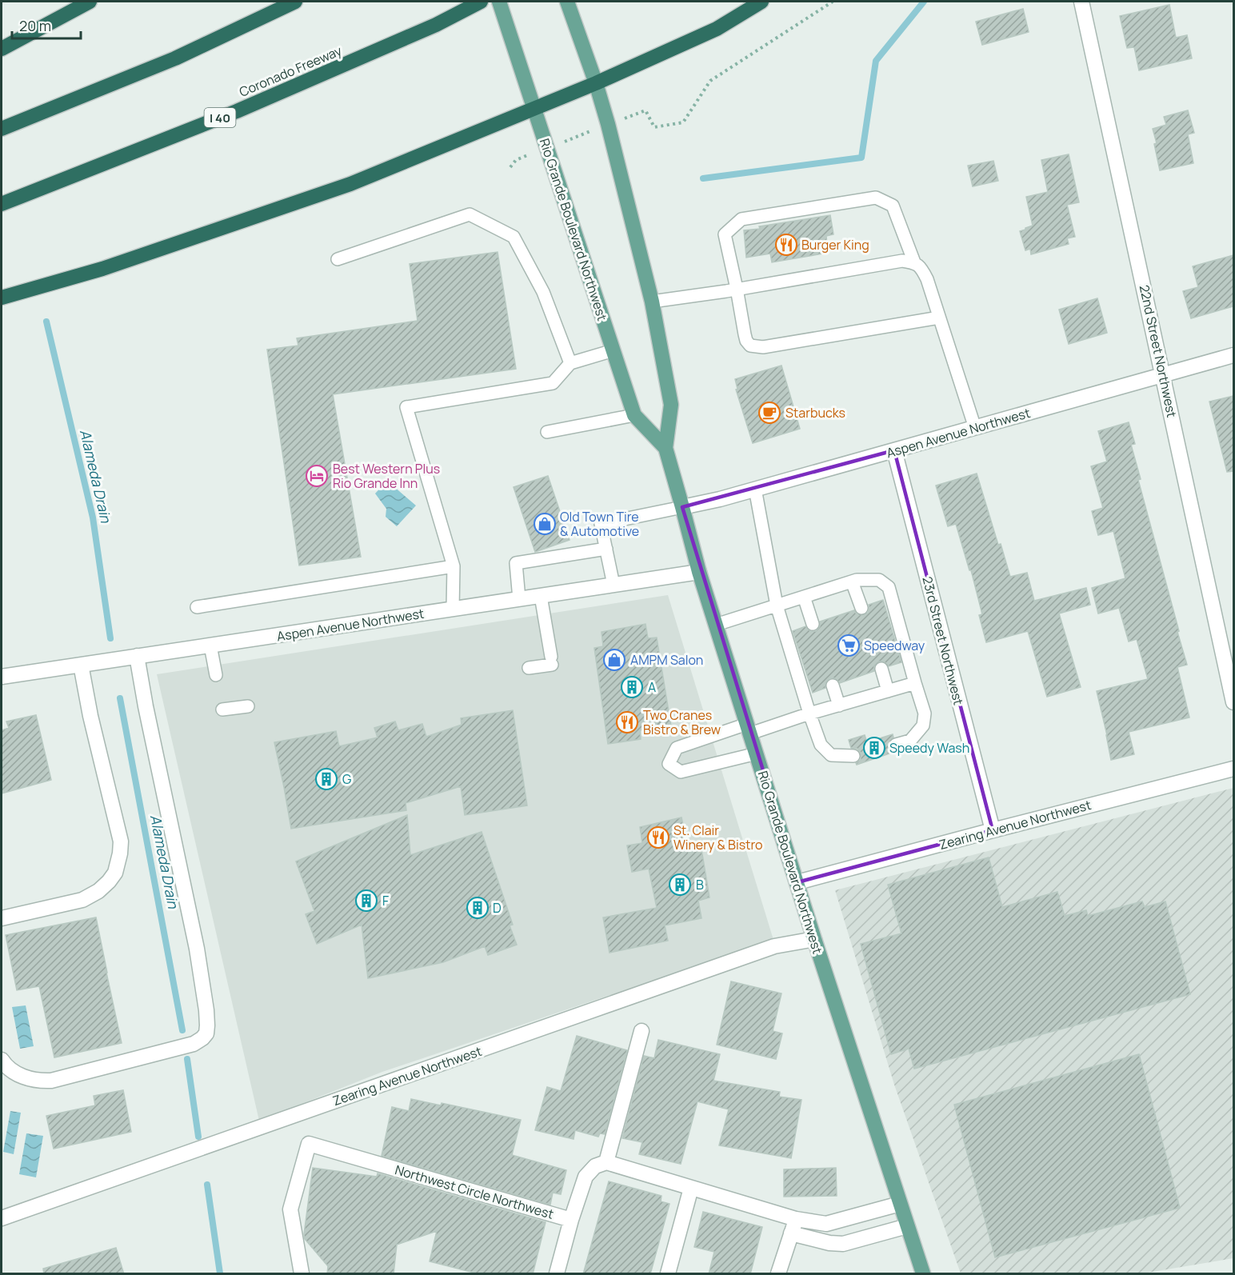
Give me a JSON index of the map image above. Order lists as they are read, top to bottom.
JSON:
{
  "streets": {
    "highway": ["Coronado Freeway", "I 40"],
    "main road": ["Rio Grande Boulevard Northwest"],
    "street": [
      "22nd Street Northwest",
      "Aspen Avenue Northwest",
      "23rd Street Northwest",
      "Zearing Avenue Northwest",
      "Northwest Circle Northwest"
    ]
  },
  "crossings": [
    ["Rio Grande Boulevard Northwest", "Aspen Avenue Northwest"],
    ["Rio Grande Boulevard Northwest", "Zearing Avenue Northwest"],
    ["22nd Street Northwest", "Aspen Avenue Northwest"],
    ["Aspen Avenue Northwest", "23rd Street Northwest"],
    ["23rd Street Northwest", "Zearing Avenue Northwest"]
  ],
  "water": ["Alameda Drain"],
  "places": {
    "restaurant": ["Burger King", "Two Cranes Bistro & Brew", "St. Clair Winery & Bistro"],
    "cafe": ["Starbucks"],
    "hotel": ["Best Western Plus Rio Grande Inn"],
    "shop": ["Old Town Tire & Automotive", "AMPM Salon"],
    "supermarket": ["Speedway"],
    "building": [
      "A",
      "Speedy Wash",
      "G",
      "B",
      "F",
      "D"
    ]
  },
  "scale_bar": "20 m"
}
